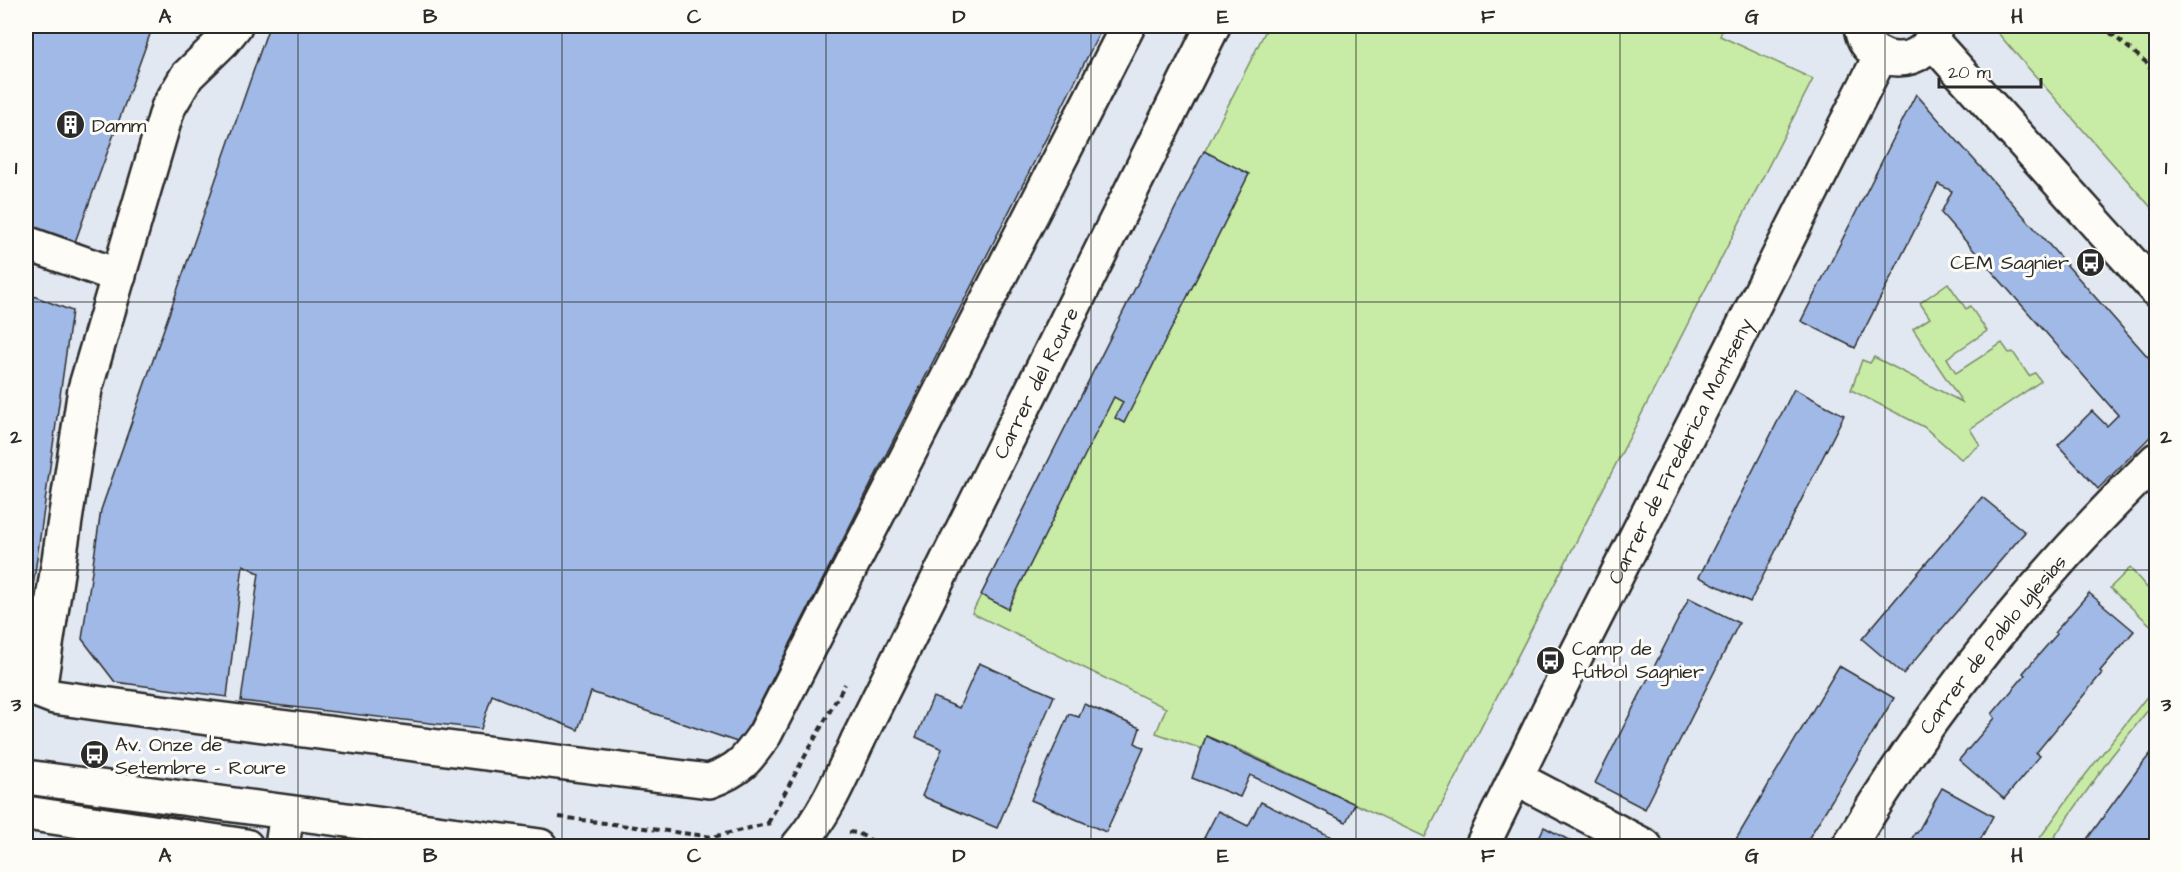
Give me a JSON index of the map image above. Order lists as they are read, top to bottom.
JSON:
{
  "streets": {
    "street": ["Carrer del Roure", "Carrer de Frederica Montseny", "Carrer de Pablo Iglesias"]
  },
  "places": {
    "building": ["Damm"],
    "bus stop": ["CEM Sagnier", "Camp de futbol Sagnier", "Av. Onze de Setembre - Roure"]
  },
  "scale_bar": "20 m",
  "grid": {
    "columns": [
      "A",
      "B",
      "C",
      "D",
      "E",
      "F",
      "G",
      "H"
    ],
    "rows": ["1", "2", "3"]
  }
}
